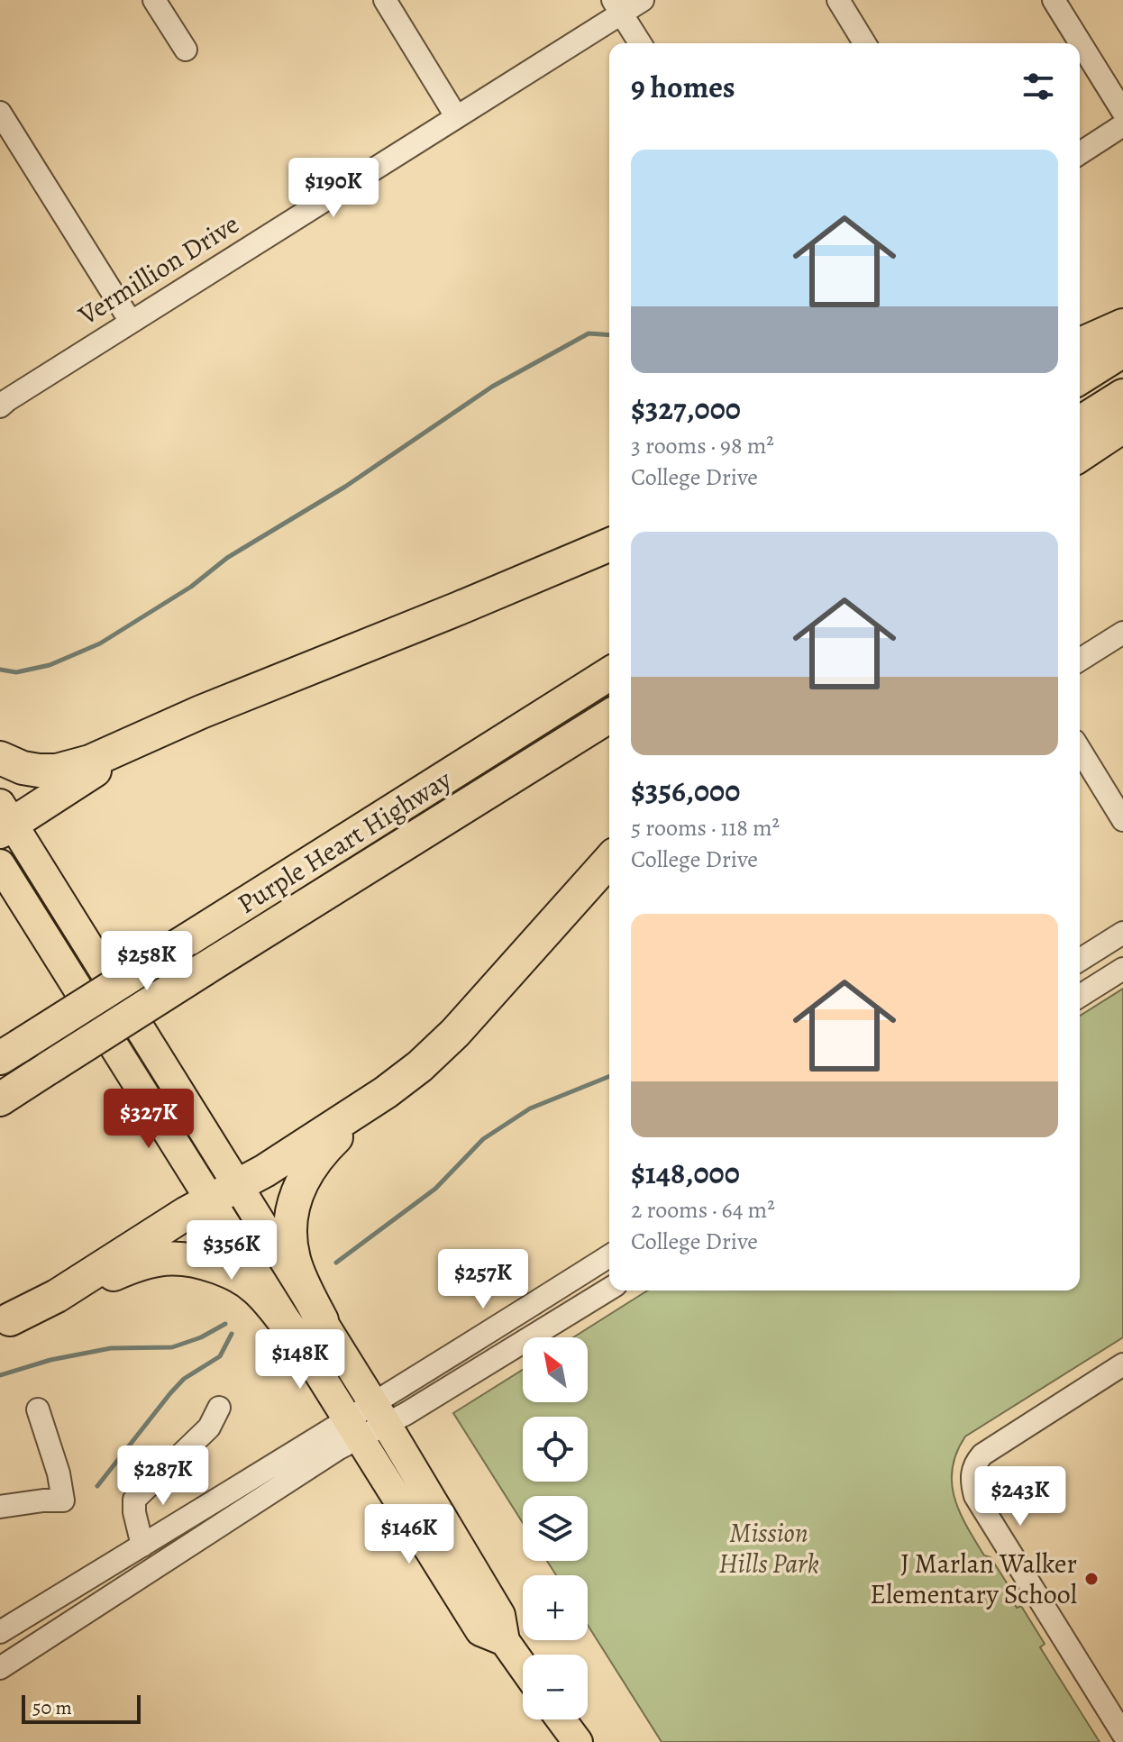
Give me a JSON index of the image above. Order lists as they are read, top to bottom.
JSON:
{
  "streets": {
    "highway": ["Purple Heart Highway"],
    "street": ["Vermillion Drive"]
  },
  "parks": ["Mission Hills Park"],
  "places": ["J Marlan Walker Elementary School"],
  "scale_bar": "50 m",
  "north": "top left",
  "page": {
    "heading": "9 homes",
    "list": [
      {
        "name": "$327,000",
        "note": "3 rooms · 98 m² · College Drive"
      },
      {
        "name": "$356,000",
        "note": "5 rooms · 118 m² · College Drive"
      },
      {
        "name": "$148,000",
        "note": "2 rooms · 64 m² · College Drive"
      }
    ],
    "price": [
      "$190K",
      "$258K",
      "$327K",
      "$356K",
      "$257K",
      "$148K",
      "$287K",
      "$243K",
      "$146K"
    ],
    "map_buttons": ["+", "−"],
    "scale": "50 m"
  }
}
